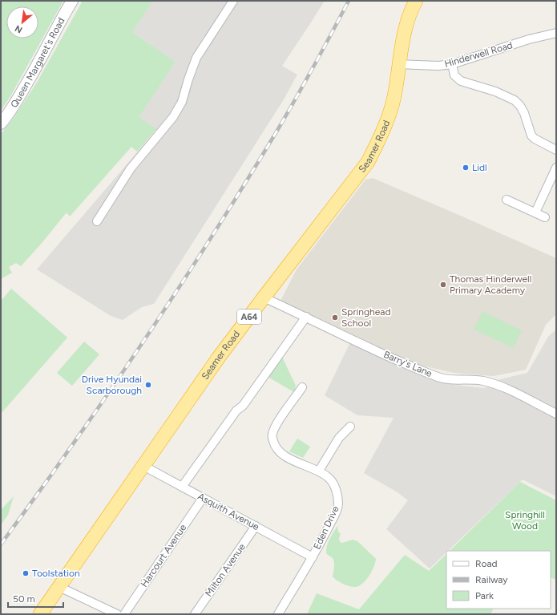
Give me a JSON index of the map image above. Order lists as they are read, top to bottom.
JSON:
{
  "streets": {
    "highway": ["Seamer Road", "A64"],
    "main road": ["Queen Margaret's Road"],
    "street": [
      "Hinderwell Road",
      "Barry's Lane",
      "Asquith Avenue",
      "Eden Drive",
      "Harcourt Avenue",
      "Milton Avenue"
    ]
  },
  "crossings": [
    ["Hinderwell Road", "Seamer Road"],
    ["Seamer Road", "Barry's Lane"],
    ["Seamer Road", "Asquith Avenue"],
    ["Asquith Avenue", "Eden Drive"],
    ["Asquith Avenue", "Harcourt Avenue"],
    ["Asquith Avenue", "Milton Avenue"]
  ],
  "parks": ["Springhill Wood"],
  "places": [
    "Lidl",
    "Thomas Hinderwell Primary Academy",
    "Springhead School",
    "Drive Hyundai Scarborough",
    "Toolstation"
  ],
  "legend": ["Road", "Railway", "Park"],
  "scale_bar": "50 m",
  "north": "bottom left"
}
